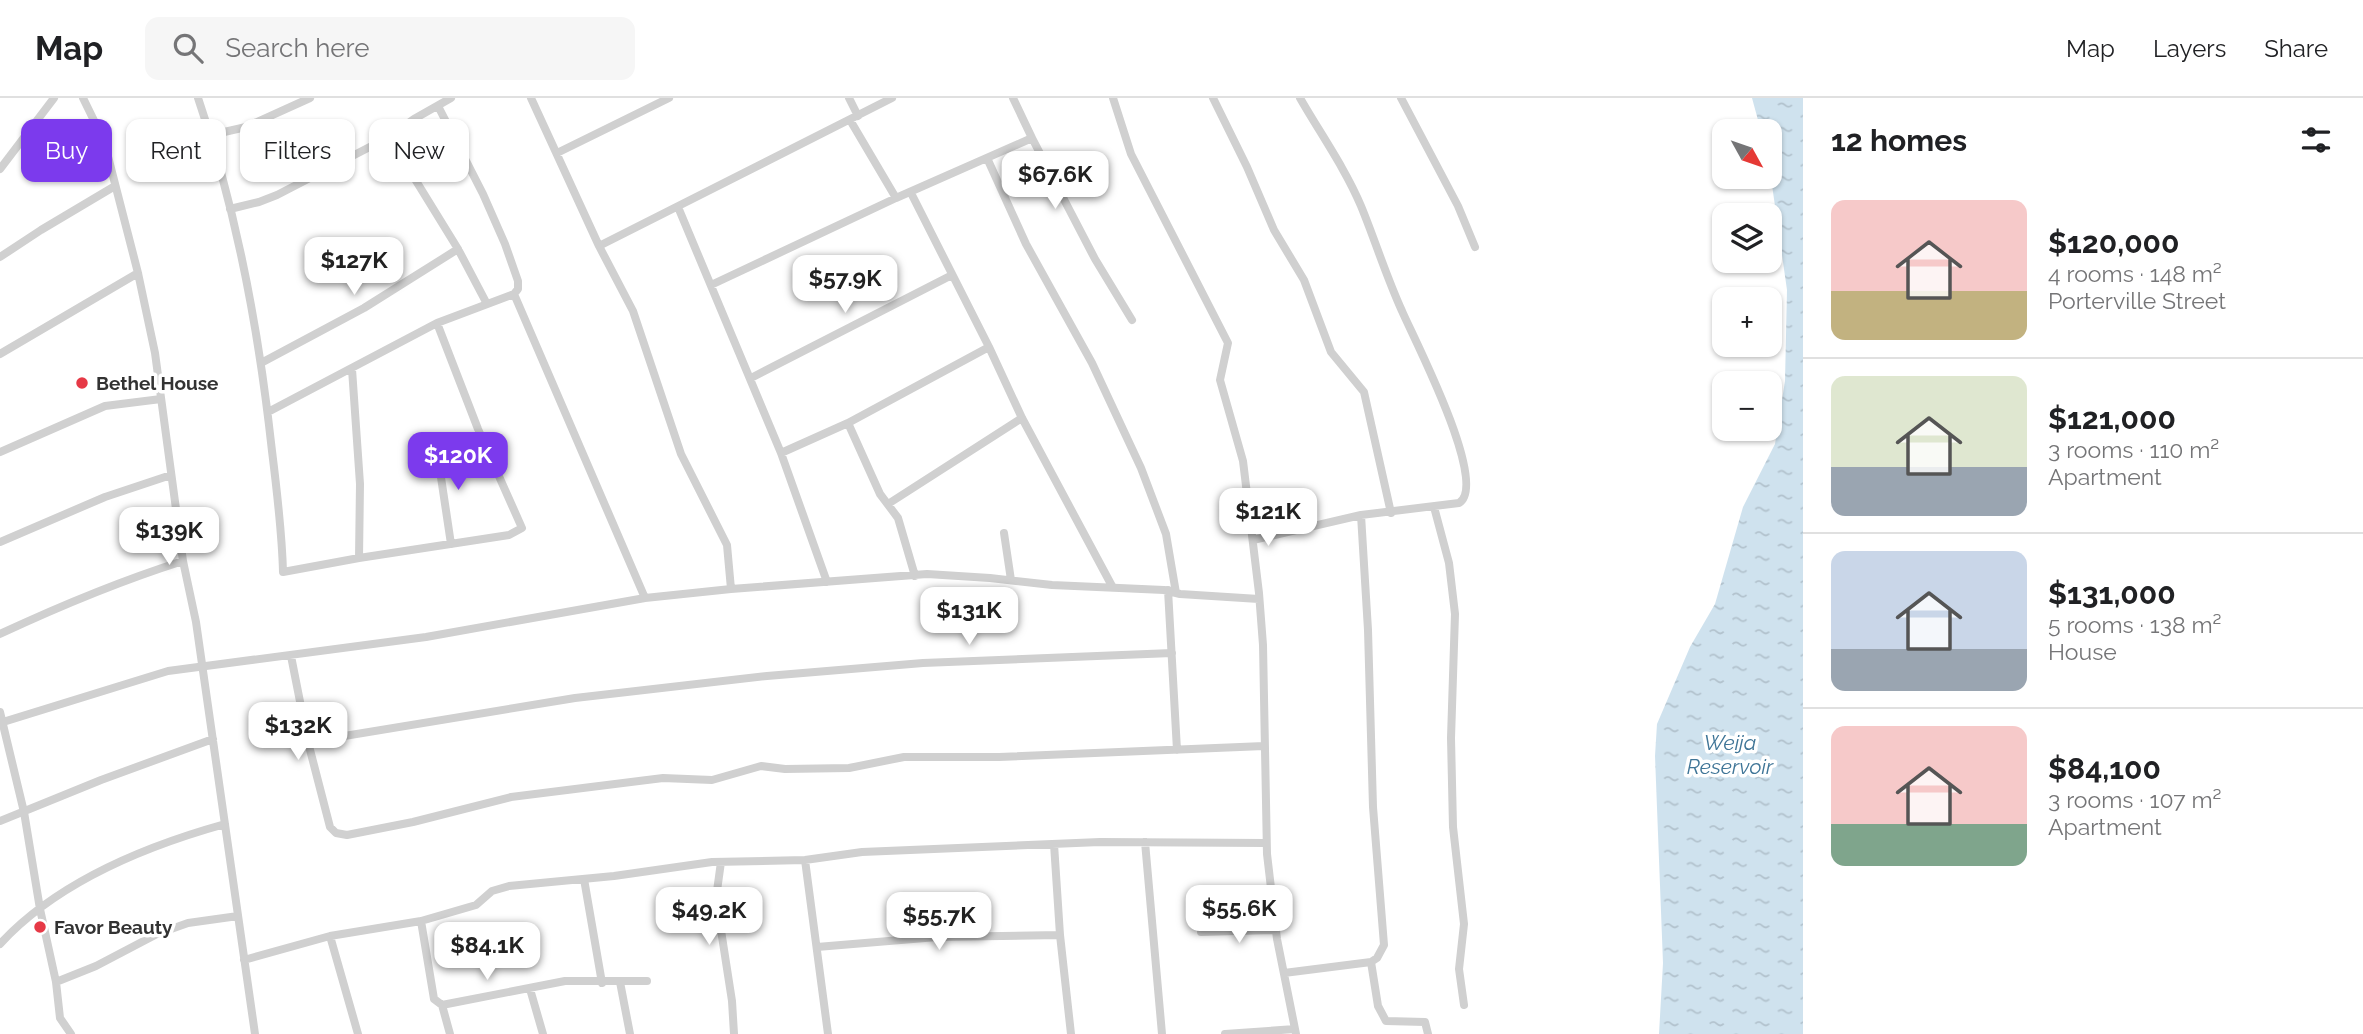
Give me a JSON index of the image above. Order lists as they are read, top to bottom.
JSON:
{
  "water": ["Weija Reservoir"],
  "places": ["Bethel House", "Favor Beauty"],
  "north": "bottom right",
  "page": {
    "header": "Map",
    "search": "Search here",
    "nav": ["Map", "Layers", "Share"],
    "heading": "12 homes",
    "map_buttons": ["+", "−"],
    "chip": [
      "Buy",
      "Rent",
      "Filters",
      "New"
    ],
    "price": [
      "$67.6K",
      "$127K",
      "$57.9K",
      "$120K",
      "$121K",
      "$139K",
      "$131K",
      "$132K",
      "$55.6K",
      "$49.2K",
      "$55.7K",
      "$84.1K"
    ],
    "list": [
      {
        "name": "$120,000",
        "note": "4 rooms · 148 m² · Porterville Street"
      },
      {
        "name": "$121,000",
        "note": "3 rooms · 110 m² · Apartment"
      },
      {
        "name": "$131,000",
        "note": "5 rooms · 138 m² · House"
      },
      {
        "name": "$84,100",
        "note": "3 rooms · 107 m² · Apartment"
      }
    ]
  }
}
